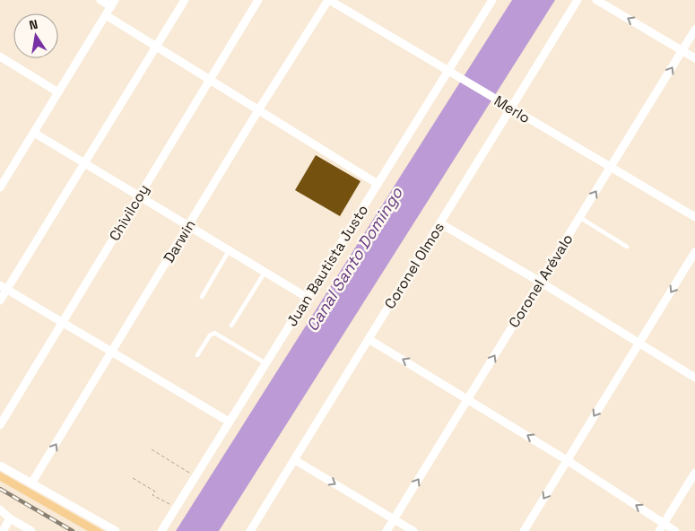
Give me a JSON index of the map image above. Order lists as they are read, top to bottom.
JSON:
{
  "streets": {
    "street": [
      "Merlo",
      "Chivilcoy",
      "Darwin",
      "Juan Bautista Justo",
      "Coronel Olmos",
      "Coronel Arévalo"
    ]
  },
  "crossings": [
    ["Merlo", "Darwin"],
    ["Merlo", "Juan Bautista Justo"],
    ["Merlo", "Coronel Olmos"],
    ["Merlo", "Coronel Arévalo"]
  ],
  "one_way": ["Coronel Arévalo"],
  "water": ["Canal Santo Domingo"],
  "north": "top"
}
